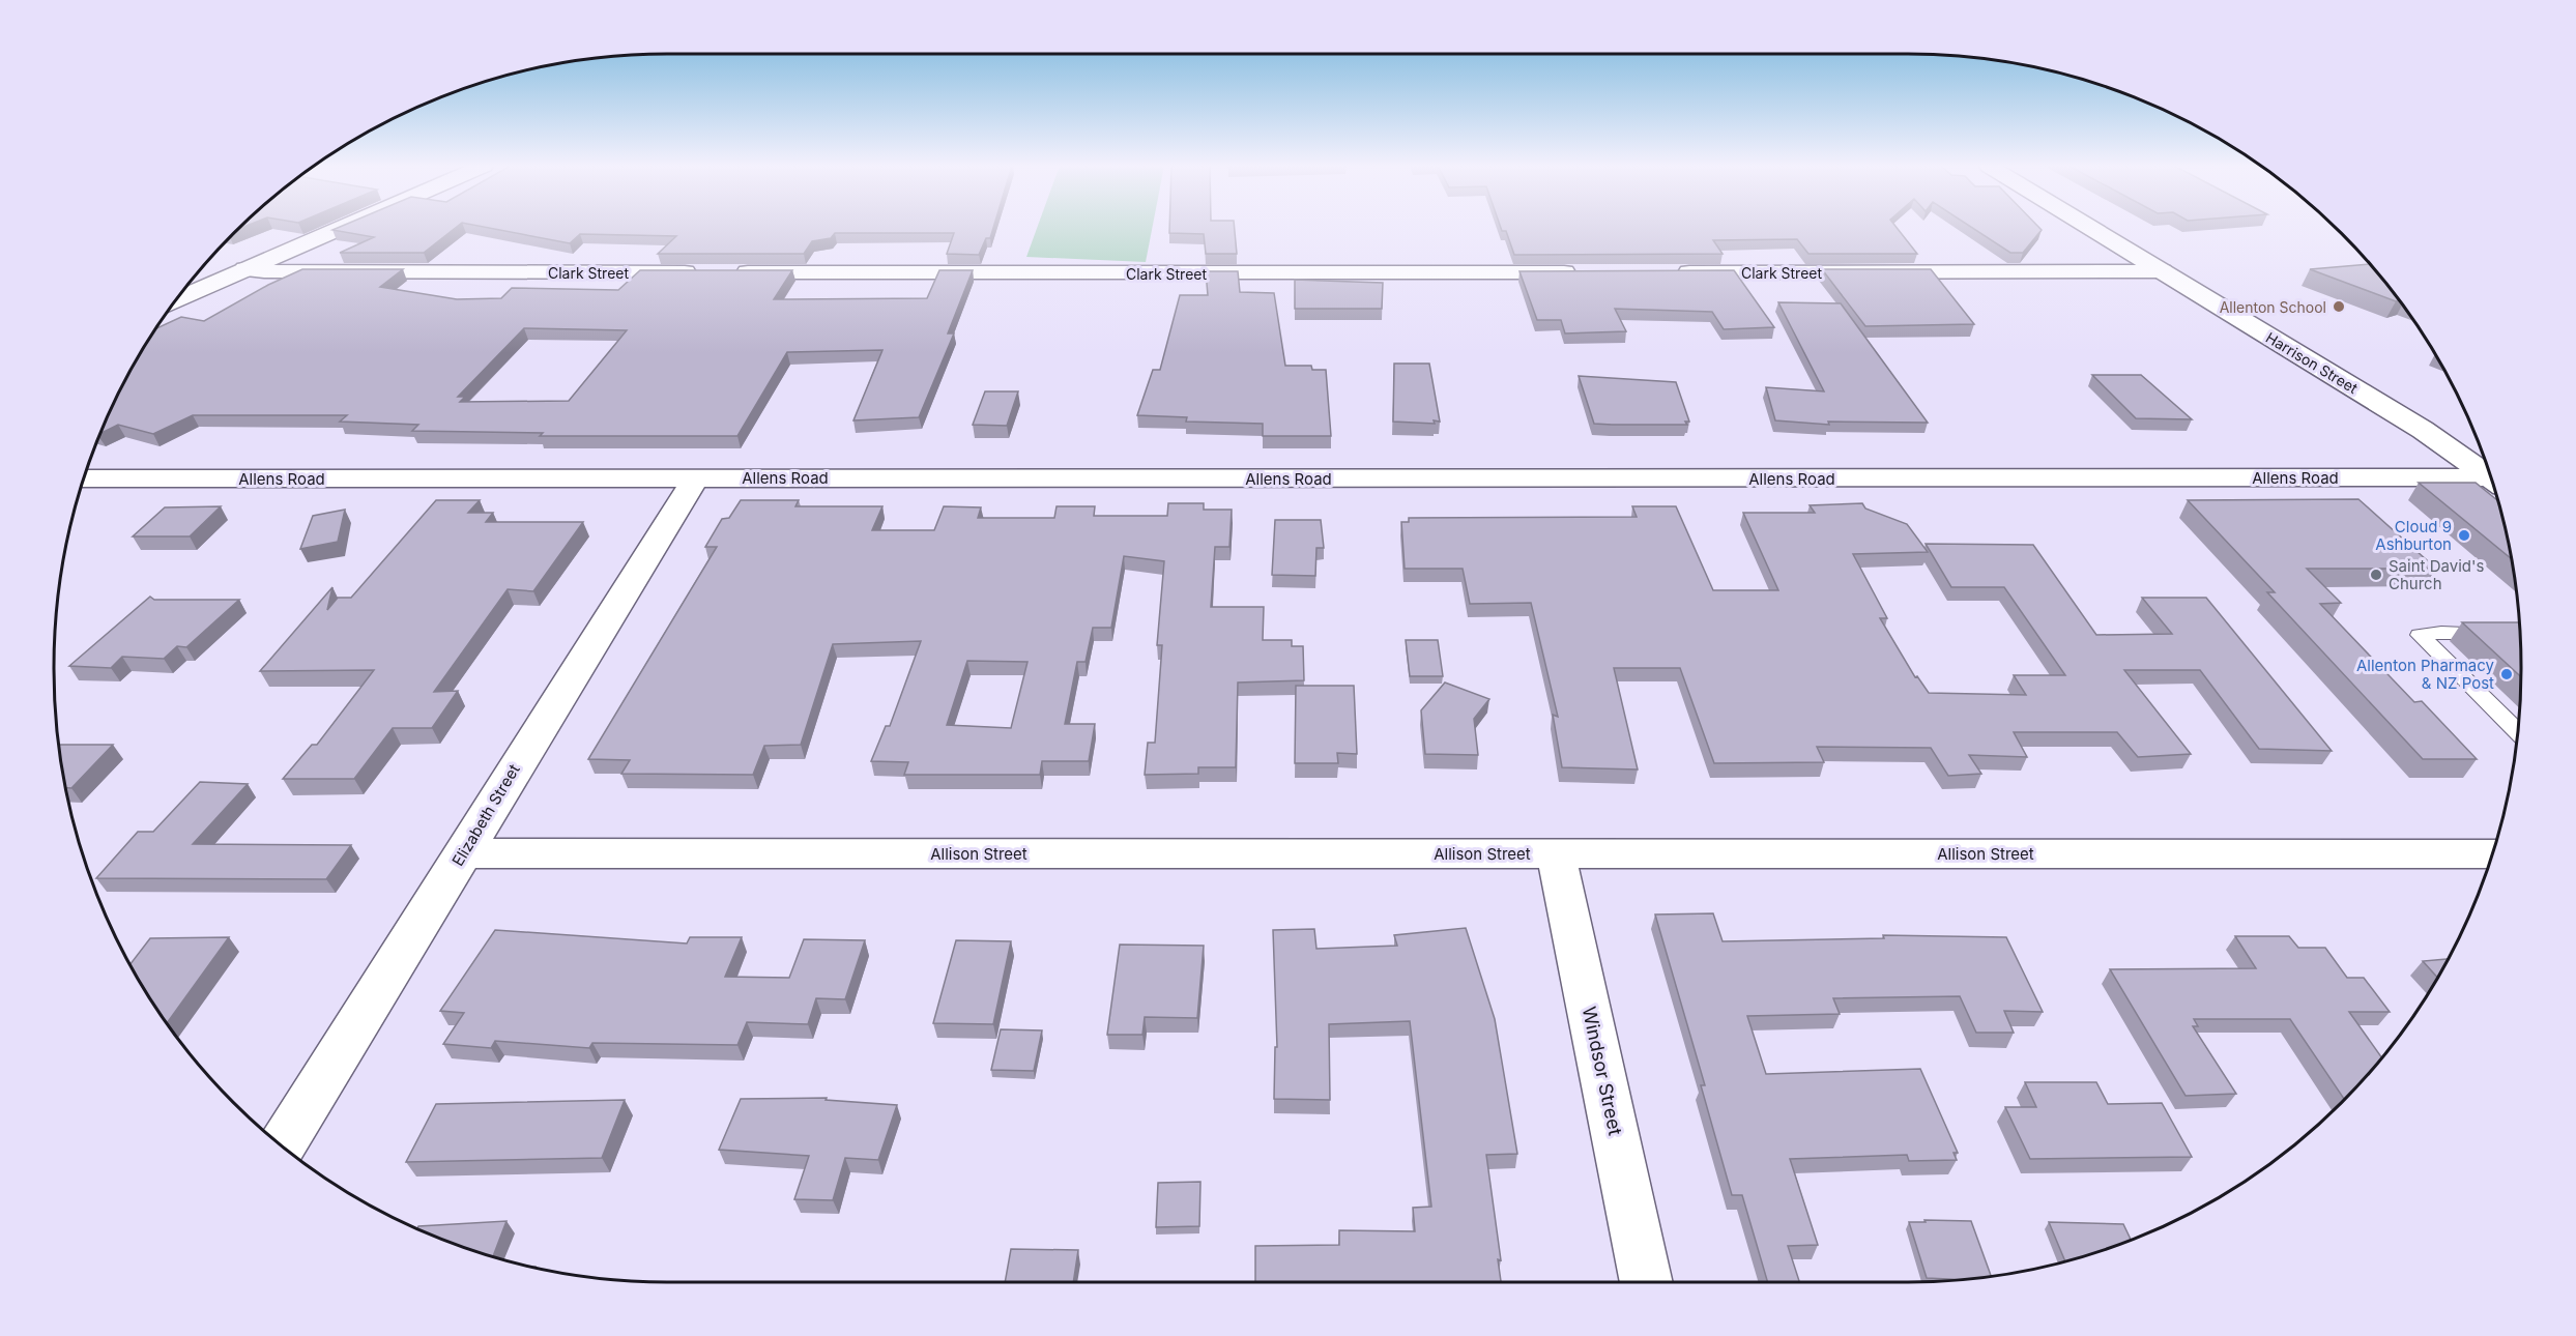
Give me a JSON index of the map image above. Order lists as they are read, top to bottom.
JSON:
{
  "streets": {
    "street": [
      "Clark Street",
      "Harrison Street",
      "Allens Road",
      "Elizabeth Street",
      "Allison Street",
      "Windsor Street"
    ]
  },
  "crossings": [
    ["Clark Street", "Harrison Street"],
    ["Allens Road", "Elizabeth Street"],
    ["Elizabeth Street", "Allison Street"],
    ["Allison Street", "Windsor Street"]
  ],
  "places": [
    "Allenton School",
    "Cloud 9 Ashburton",
    "Saint David's Church",
    "Allenton Pharmacy & NZ Post"
  ]
}
